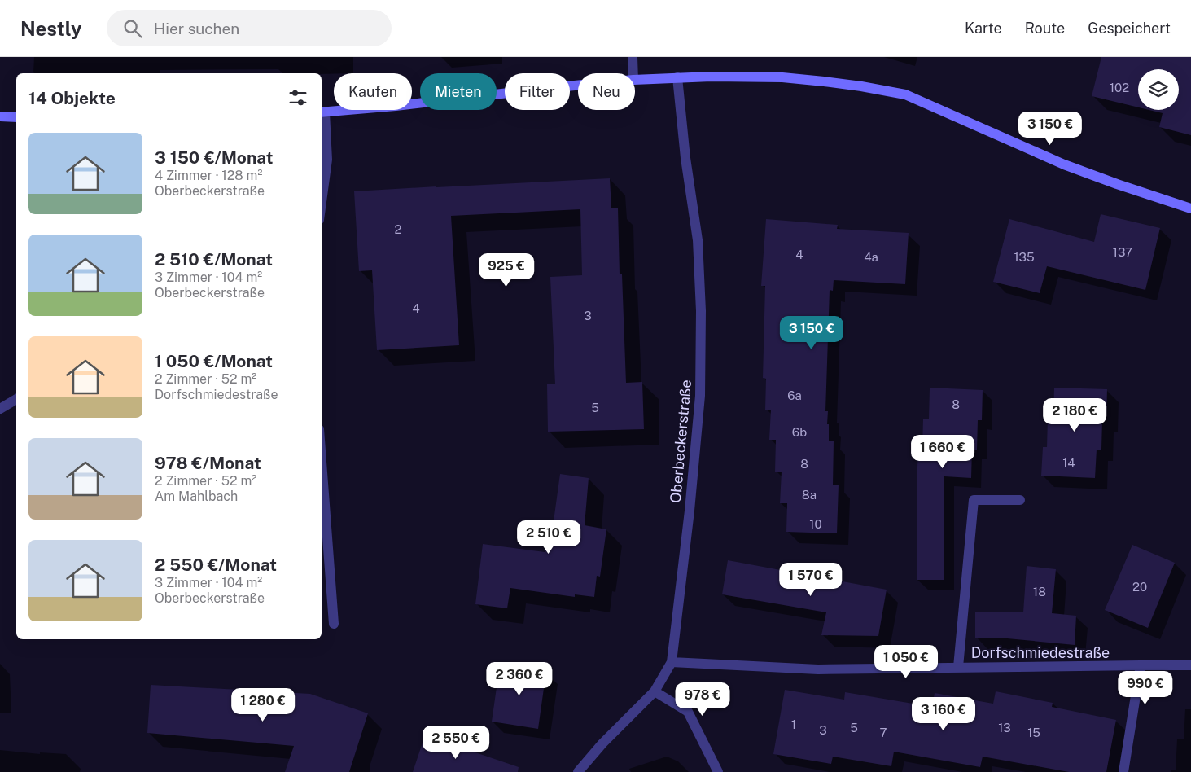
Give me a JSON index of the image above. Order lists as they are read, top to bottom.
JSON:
{
  "streets": {
    "street": ["Oberbeckerstraße", "Dorfschmiedestraße"]
  },
  "crossings": [
    ["Oberbeckerstraße", "Dorfschmiedestraße"]
  ],
  "house_numbers": [
    "102",
    "2",
    "137",
    "4",
    "4a",
    "135",
    "4",
    "3",
    "6a",
    "8",
    "5",
    "6b",
    "14",
    "8",
    "8a",
    "10",
    "20",
    "18",
    "1",
    "5",
    "13",
    "3",
    "7",
    "15"
  ],
  "page": {
    "header": "Nestly",
    "search": "Hier suchen",
    "nav": ["Karte", "Route", "Gespeichert"],
    "chip": [
      "Kaufen",
      "Mieten",
      "Filter",
      "Neu"
    ],
    "heading": "14 Objekte",
    "price": [
      "3 150 €",
      "925 €",
      "3 150 €",
      "2 180 €",
      "1 660 €",
      "2 510 €",
      "1 570 €",
      "1 050 €",
      "2 360 €",
      "990 €",
      "978 €",
      "1 280 €",
      "3 160 €",
      "2 550 €"
    ],
    "list": [
      {
        "name": "3 150 €/Monat",
        "note": "4 Zimmer · 128 m² · Oberbeckerstraße"
      },
      {
        "name": "2 510 €/Monat",
        "note": "3 Zimmer · 104 m² · Oberbeckerstraße"
      },
      {
        "name": "1 050 €/Monat",
        "note": "2 Zimmer · 52 m² · Dorfschmiedestraße"
      },
      {
        "name": "978 €/Monat",
        "note": "2 Zimmer · 52 m² · Am Mahlbach"
      },
      {
        "name": "2 550 €/Monat",
        "note": "3 Zimmer · 104 m² · Oberbeckerstraße"
      }
    ]
  }
}
